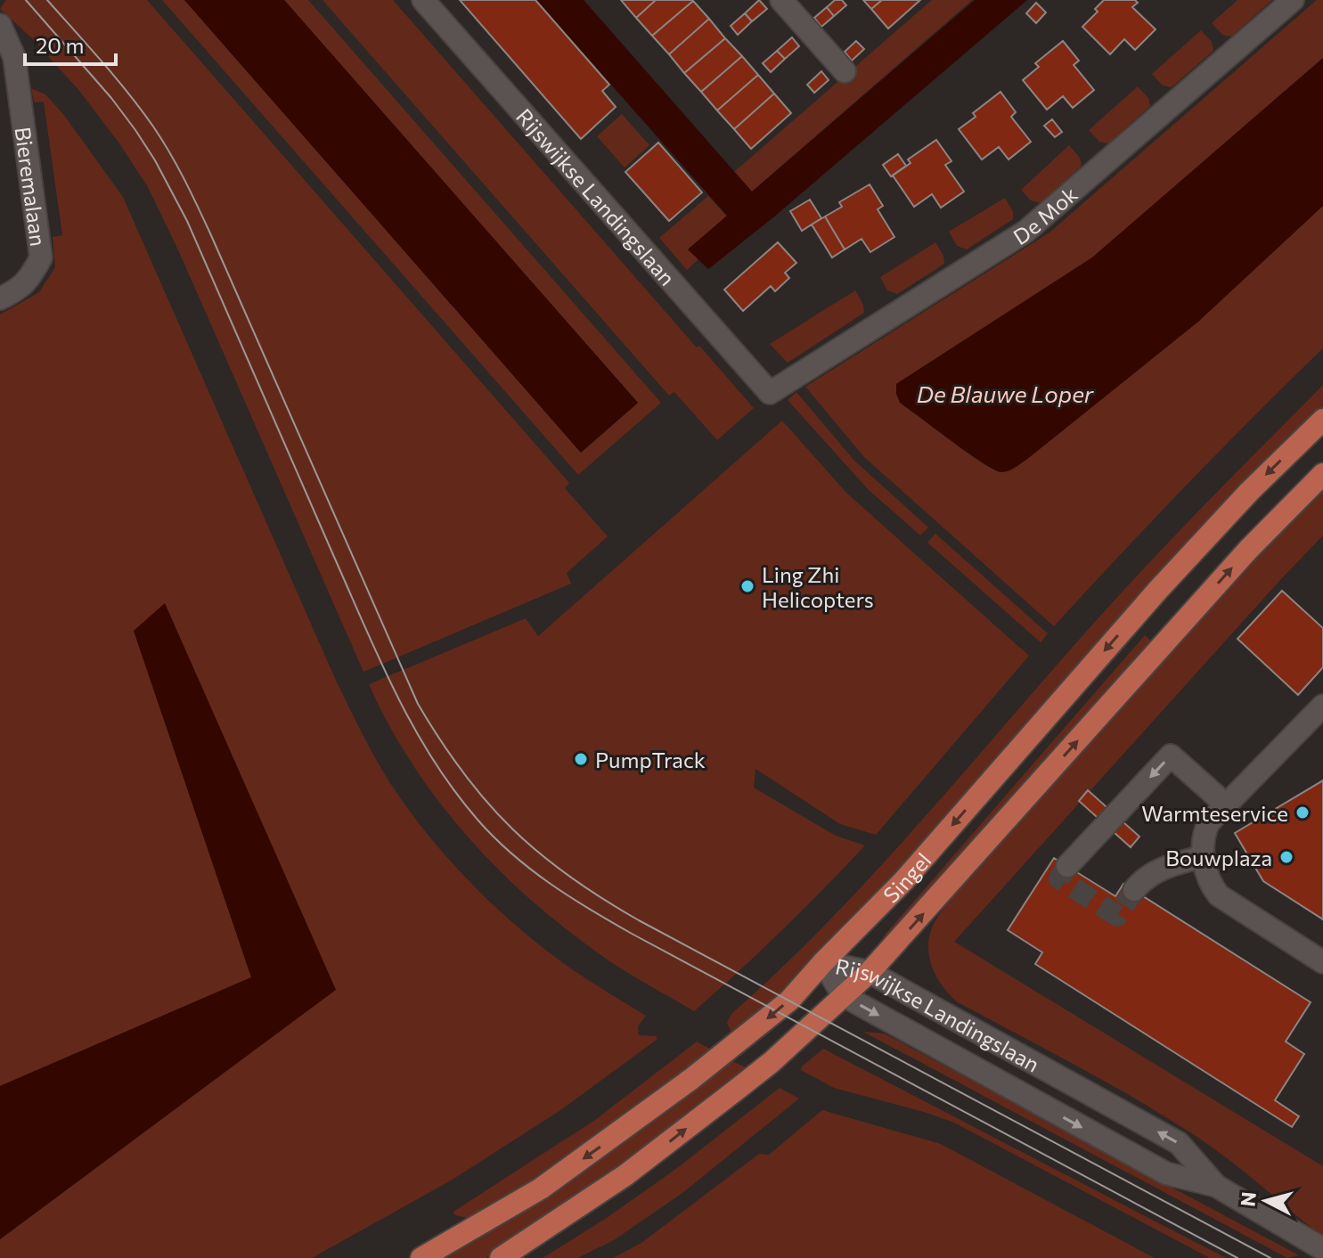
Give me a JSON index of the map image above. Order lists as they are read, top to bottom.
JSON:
{
  "streets": {
    "main road": ["Singel"],
    "street": ["Bieremalaan", "Rijswijkse Landingslaan", "De Mok"]
  },
  "crossings": [
    ["Rijswijkse Landingslaan", "De Mok"],
    ["Rijswijkse Landingslaan", "Singel"]
  ],
  "water": ["De Blauwe Loper"],
  "places": [
    "Ling Zhi Helicopters",
    "PumpTrack",
    "Warmteservice",
    "Bouwplaza"
  ],
  "scale_bar": "20 m",
  "north": "left"
}
